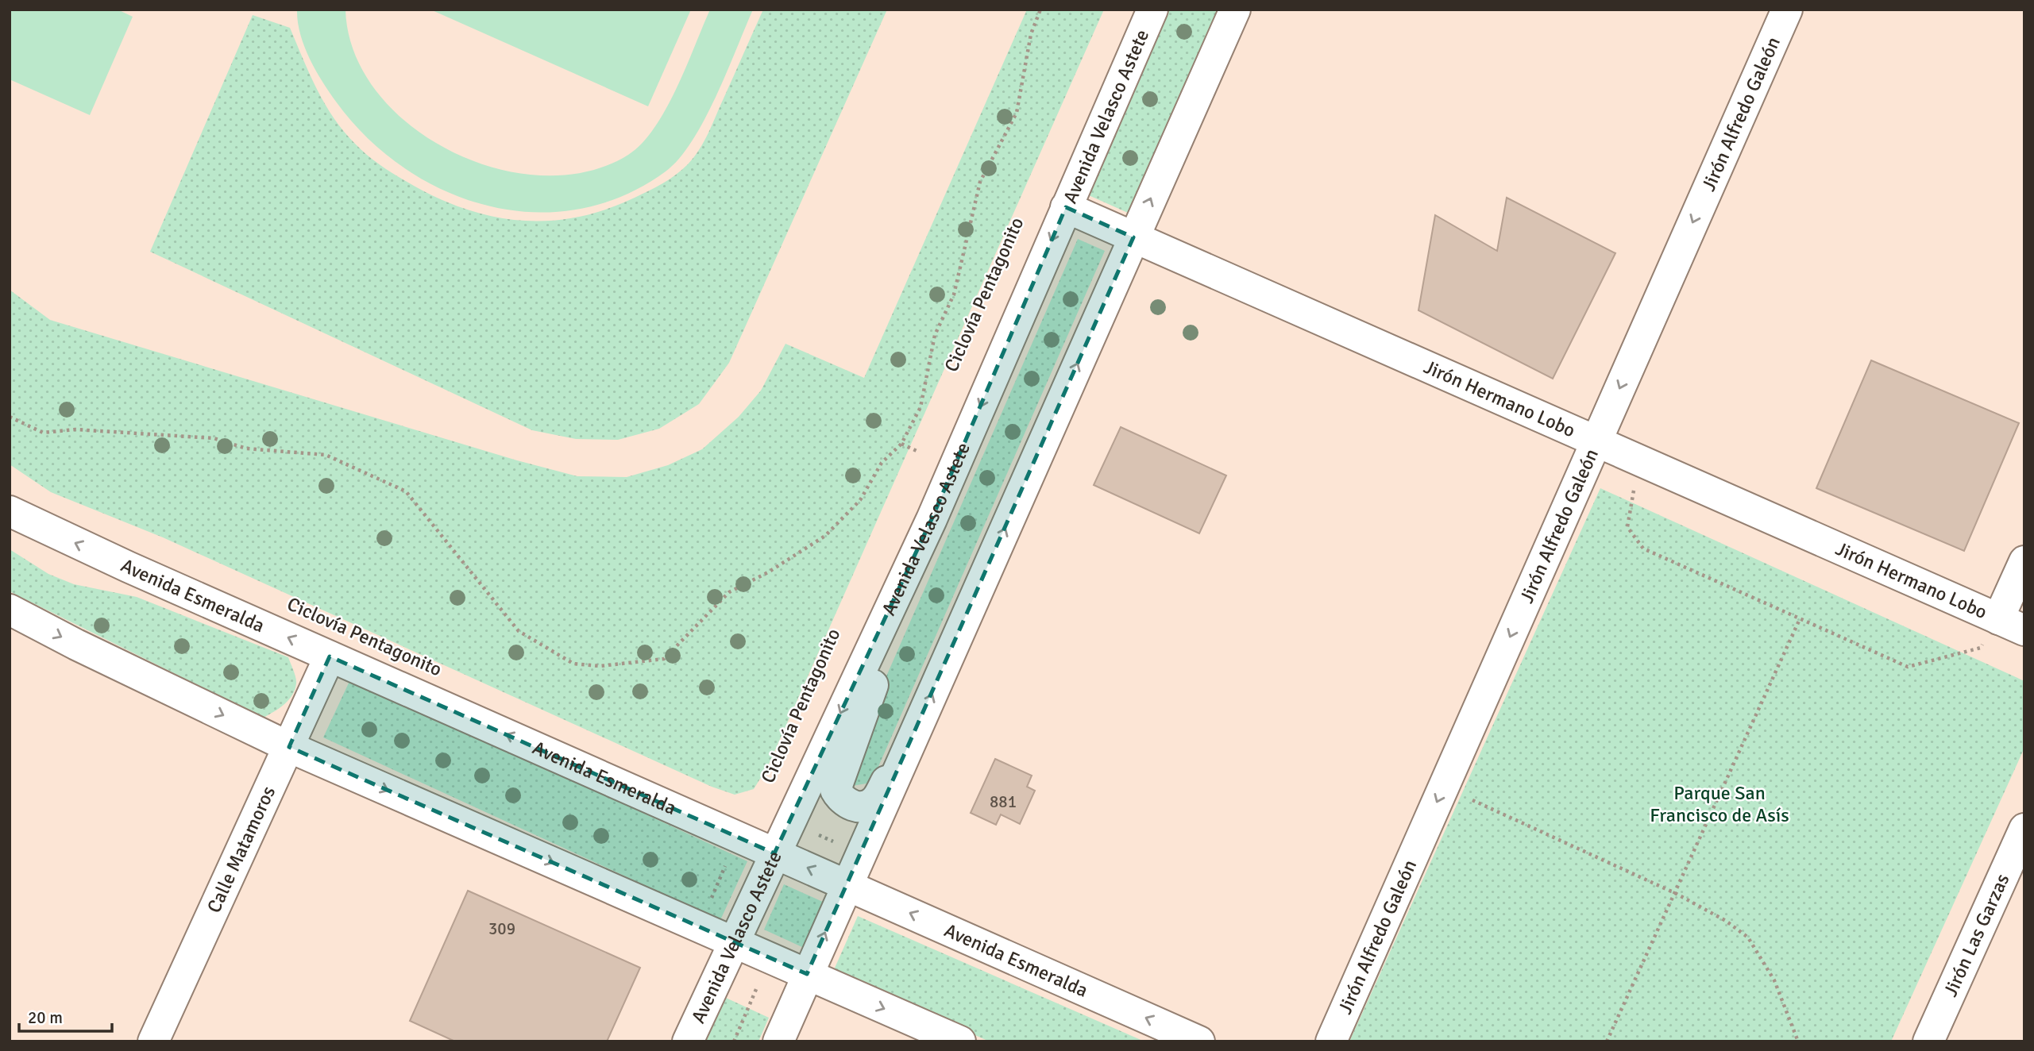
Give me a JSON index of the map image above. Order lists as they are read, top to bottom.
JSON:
{
  "streets": {
    "main road": [
      "Jirón Alfredo Galeón",
      "Avenida Velasco Astete",
      "Jirón Hermano Lobo",
      "Avenida Esmeralda",
      "Calle Matamoros",
      "Jirón Las Garzas"
    ]
  },
  "crossings": [
    ["Jirón Alfredo Galeón", "Jirón Hermano Lobo"],
    ["Avenida Velasco Astete", "Jirón Hermano Lobo"],
    ["Avenida Velasco Astete", "Avenida Esmeralda"],
    ["Avenida Esmeralda", "Calle Matamoros"]
  ],
  "one_way": ["Jirón Alfredo Galeón"],
  "parks": ["Parque San Francisco de Asís"],
  "house_numbers": ["881", "309"],
  "scale_bar": "20 m"
}
